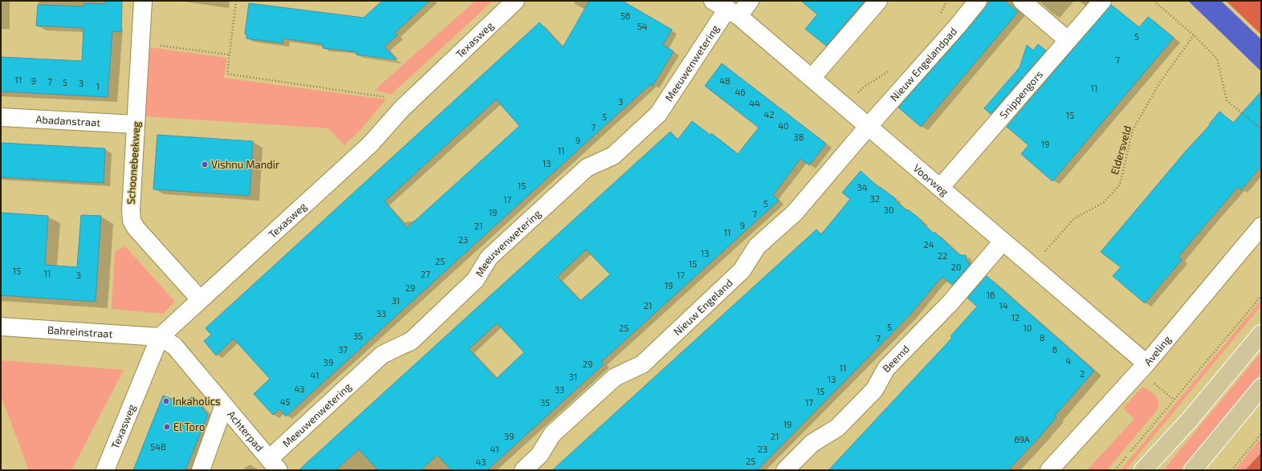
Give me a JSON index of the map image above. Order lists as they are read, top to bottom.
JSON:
{
  "streets": {
    "street": [
      "Texasweg",
      "Meeuwenwetering",
      "Nieuw Engelandpad",
      "Snippengors",
      "Abadanstraat",
      "Schoonebeekweg",
      "Voorweg",
      "Nieuw Engeland",
      "Bahreinstraat",
      "Aveling",
      "Beemd",
      "Achterpad"
    ],
    "path": ["Eldersveld"]
  },
  "crossings": [
    ["Texasweg", "Schoonebeekweg"],
    ["Texasweg", "Bahreinstraat"],
    ["Texasweg", "Achterpad"],
    ["Meeuwenwetering", "Voorweg"],
    ["Meeuwenwetering", "Achterpad"],
    ["Nieuw Engelandpad", "Voorweg"],
    ["Nieuw Engelandpad", "Nieuw Engeland"],
    ["Snippengors", "Voorweg"],
    ["Abadanstraat", "Schoonebeekweg"],
    ["Eldersveld", "Voorweg"],
    ["Voorweg", "Nieuw Engeland"],
    ["Voorweg", "Aveling"],
    ["Voorweg", "Beemd"],
    ["Bahreinstraat", "Achterpad"]
  ],
  "places": ["Vishnu Mandir", "Inkaholics", "El Toro"],
  "house_numbers": [
    "56",
    "54",
    "5",
    "7",
    "11",
    "9",
    "48",
    "7",
    "5",
    "3",
    "1",
    "11",
    "46",
    "3",
    "44",
    "42",
    "15",
    "5",
    "40",
    "7",
    "38",
    "9",
    "19",
    "11",
    "13",
    "15",
    "34",
    "32",
    "17",
    "5",
    "30",
    "19",
    "7",
    "9",
    "21",
    "11",
    "23",
    "24",
    "13",
    "22",
    "25",
    "15",
    "20",
    "15",
    "11",
    "27",
    "3",
    "17",
    "19",
    "29",
    "16",
    "31",
    "21",
    "14",
    "33",
    "12",
    "5",
    "25",
    "10",
    "35",
    "8",
    "7",
    "37",
    "6",
    "4",
    "39",
    "29",
    "11",
    "2",
    "41",
    "31",
    "13",
    "43",
    "33",
    "15",
    "45",
    "35",
    "17",
    "19",
    "39",
    "21",
    "69A",
    "54B",
    "41",
    "23",
    "25",
    "43"
  ]
}
